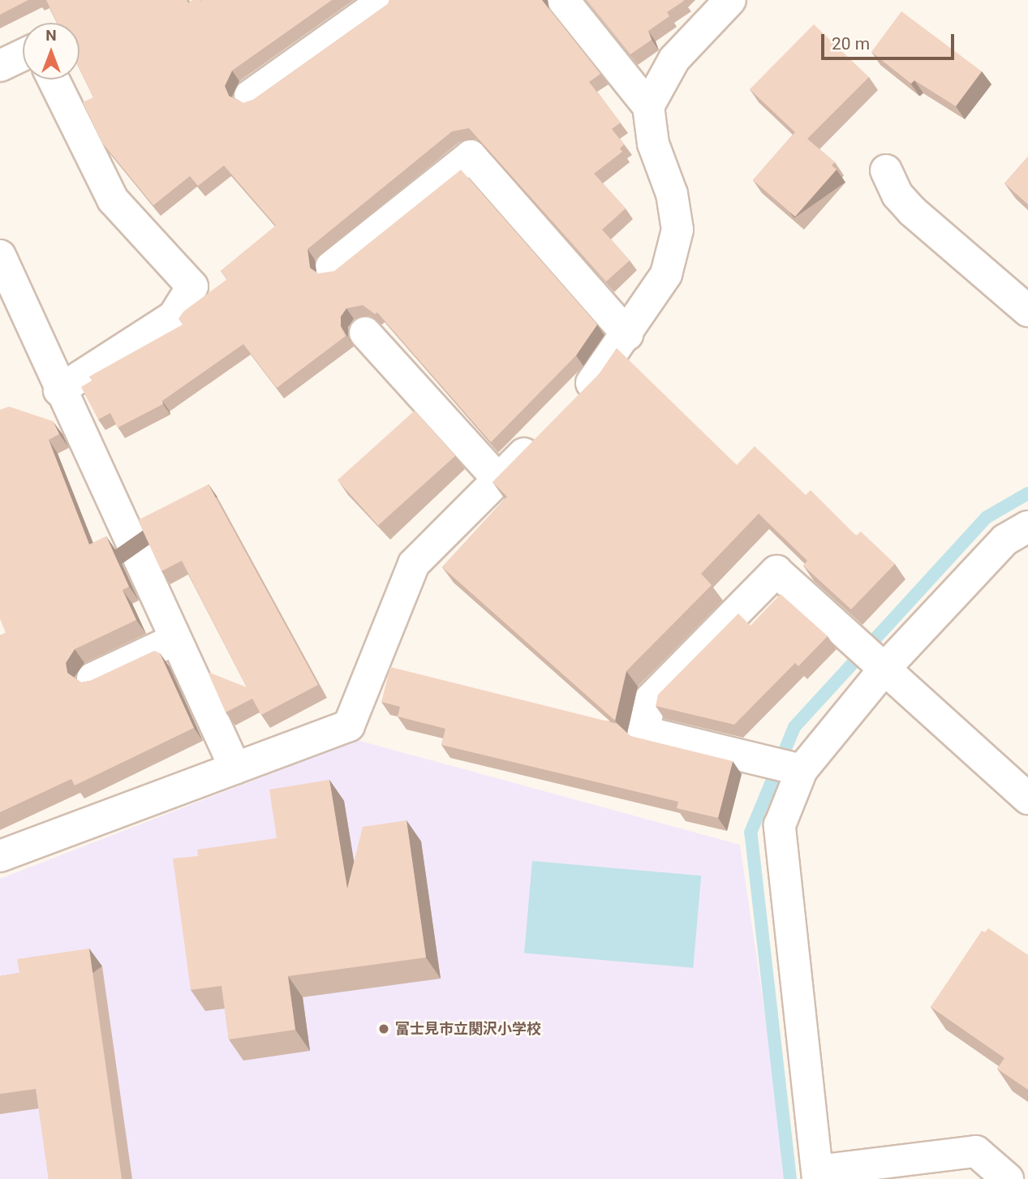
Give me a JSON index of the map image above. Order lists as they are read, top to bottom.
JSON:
{
  "places": ["富士見市立関沢小学校"],
  "scale_bar": "20 m",
  "north": "top"
}
